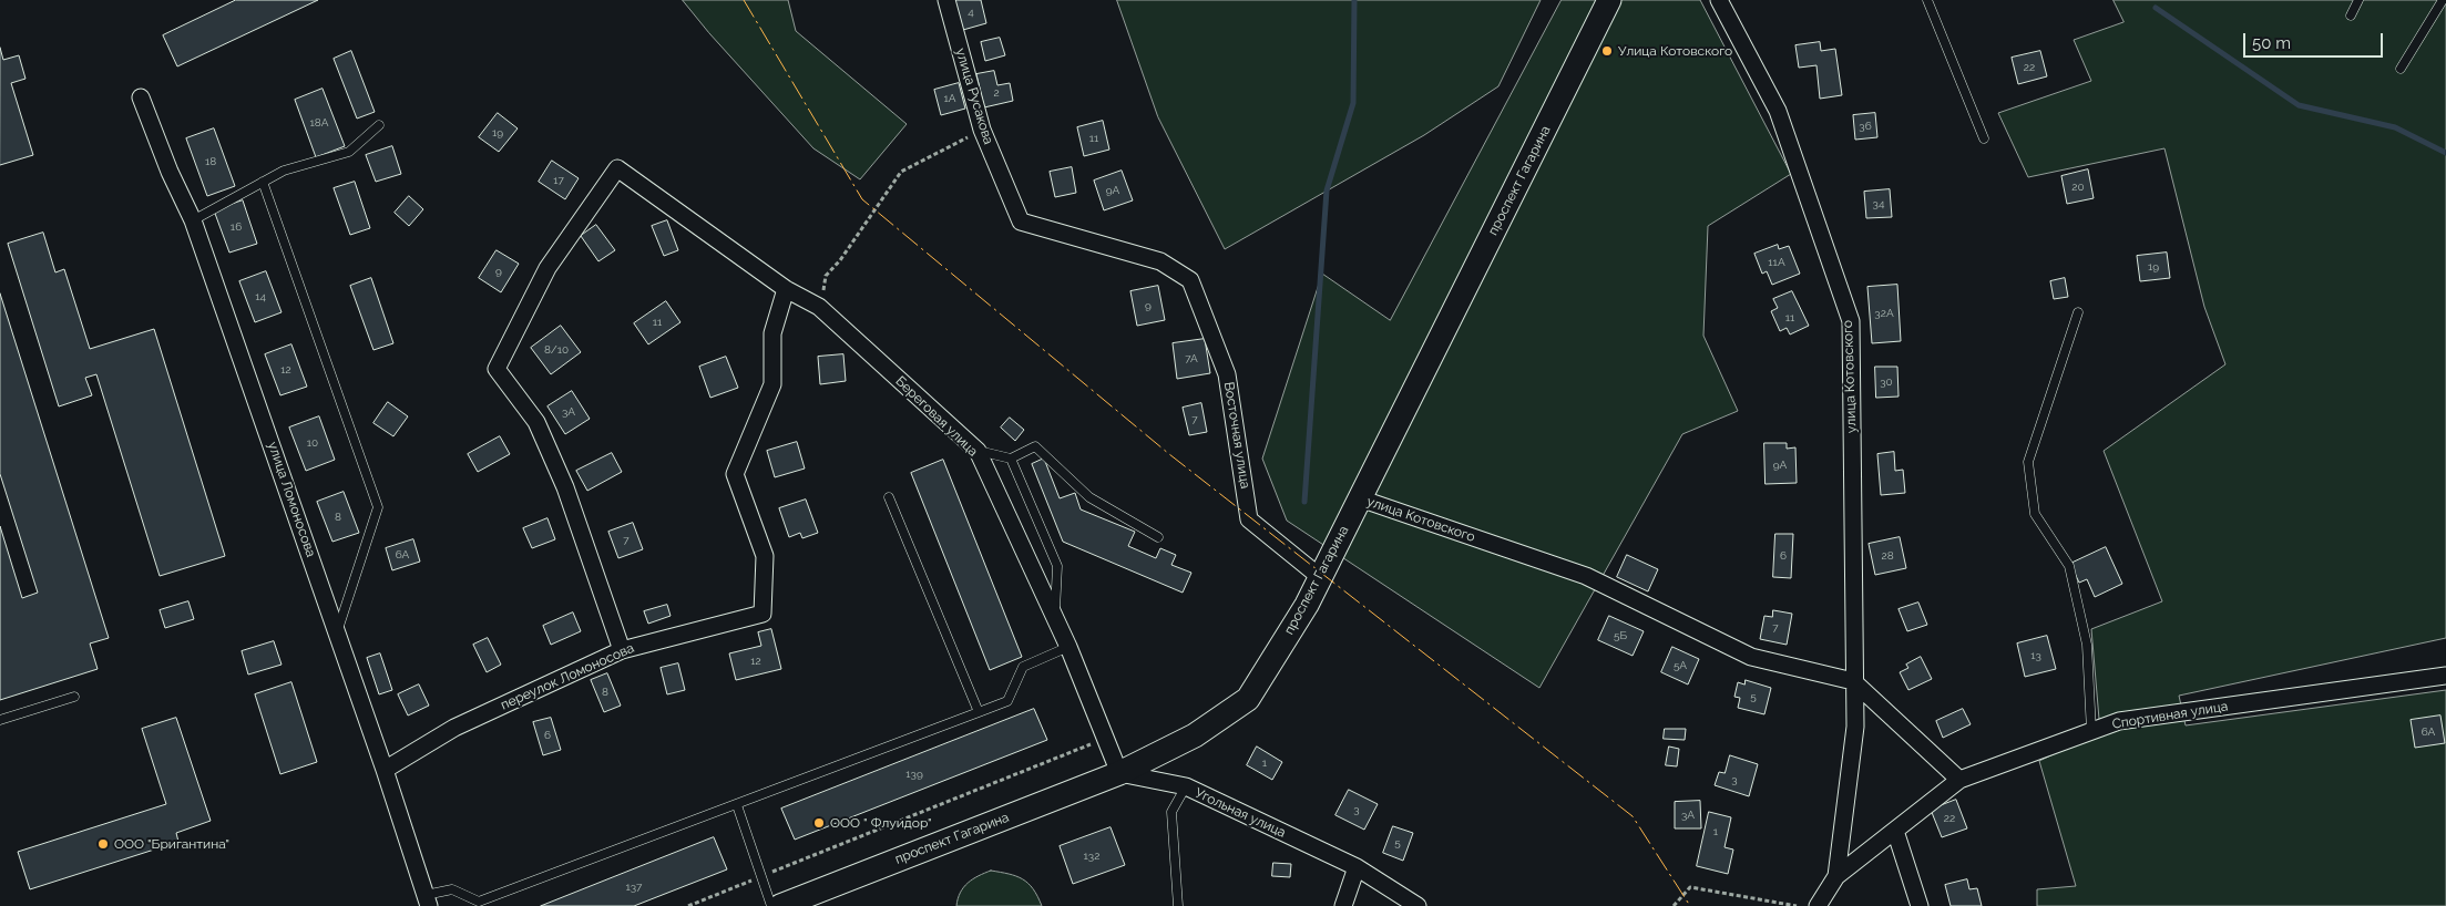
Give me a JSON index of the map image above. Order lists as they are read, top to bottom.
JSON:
{
  "streets": {
    "main road": ["проспект Гагарина"],
    "street": [
      "улица Русакова",
      "улица Котовского",
      "Береговая улица",
      "Восточная улица",
      "улица Ломоносова",
      "переулок Ломоносова",
      "Спортивная улица",
      "Угольная улица"
    ]
  },
  "crossings": [
    ["улица Русакова", "Восточная улица"],
    ["проспект Гагарина", "улица Котовского"],
    ["проспект Гагарина", "Береговая улица"],
    ["проспект Гагарина", "Восточная улица"],
    ["проспект Гагарина", "Угольная улица"],
    ["улица Котовского", "Спортивная улица"],
    ["Береговая улица", "переулок Ломоносова"],
    ["Береговая улица", "Угольная улица"],
    ["улица Ломоносова", "переулок Ломоносова"]
  ],
  "places": ["Улица Котовского", "ООО \" Флуидор\"", "ООО \"Бригантина\""],
  "house_numbers": [
    "4",
    "22",
    "2",
    "1А",
    "18А",
    "36",
    "19",
    "11",
    "18",
    "17",
    "20",
    "9А",
    "34",
    "16",
    "11А",
    "19",
    "9",
    "14",
    "9",
    "32А",
    "11",
    "11",
    "8/10",
    "7А",
    "12",
    "30",
    "3А",
    "7",
    "10",
    "9А",
    "8",
    "7",
    "6А",
    "6",
    "28",
    "7",
    "5Б",
    "13",
    "12",
    "5А",
    "8",
    "5",
    "6А",
    "6",
    "1",
    "139",
    "3",
    "3",
    "3А",
    "22",
    "1",
    "5",
    "132",
    "137"
  ],
  "scale_bar": "50 m"
}
